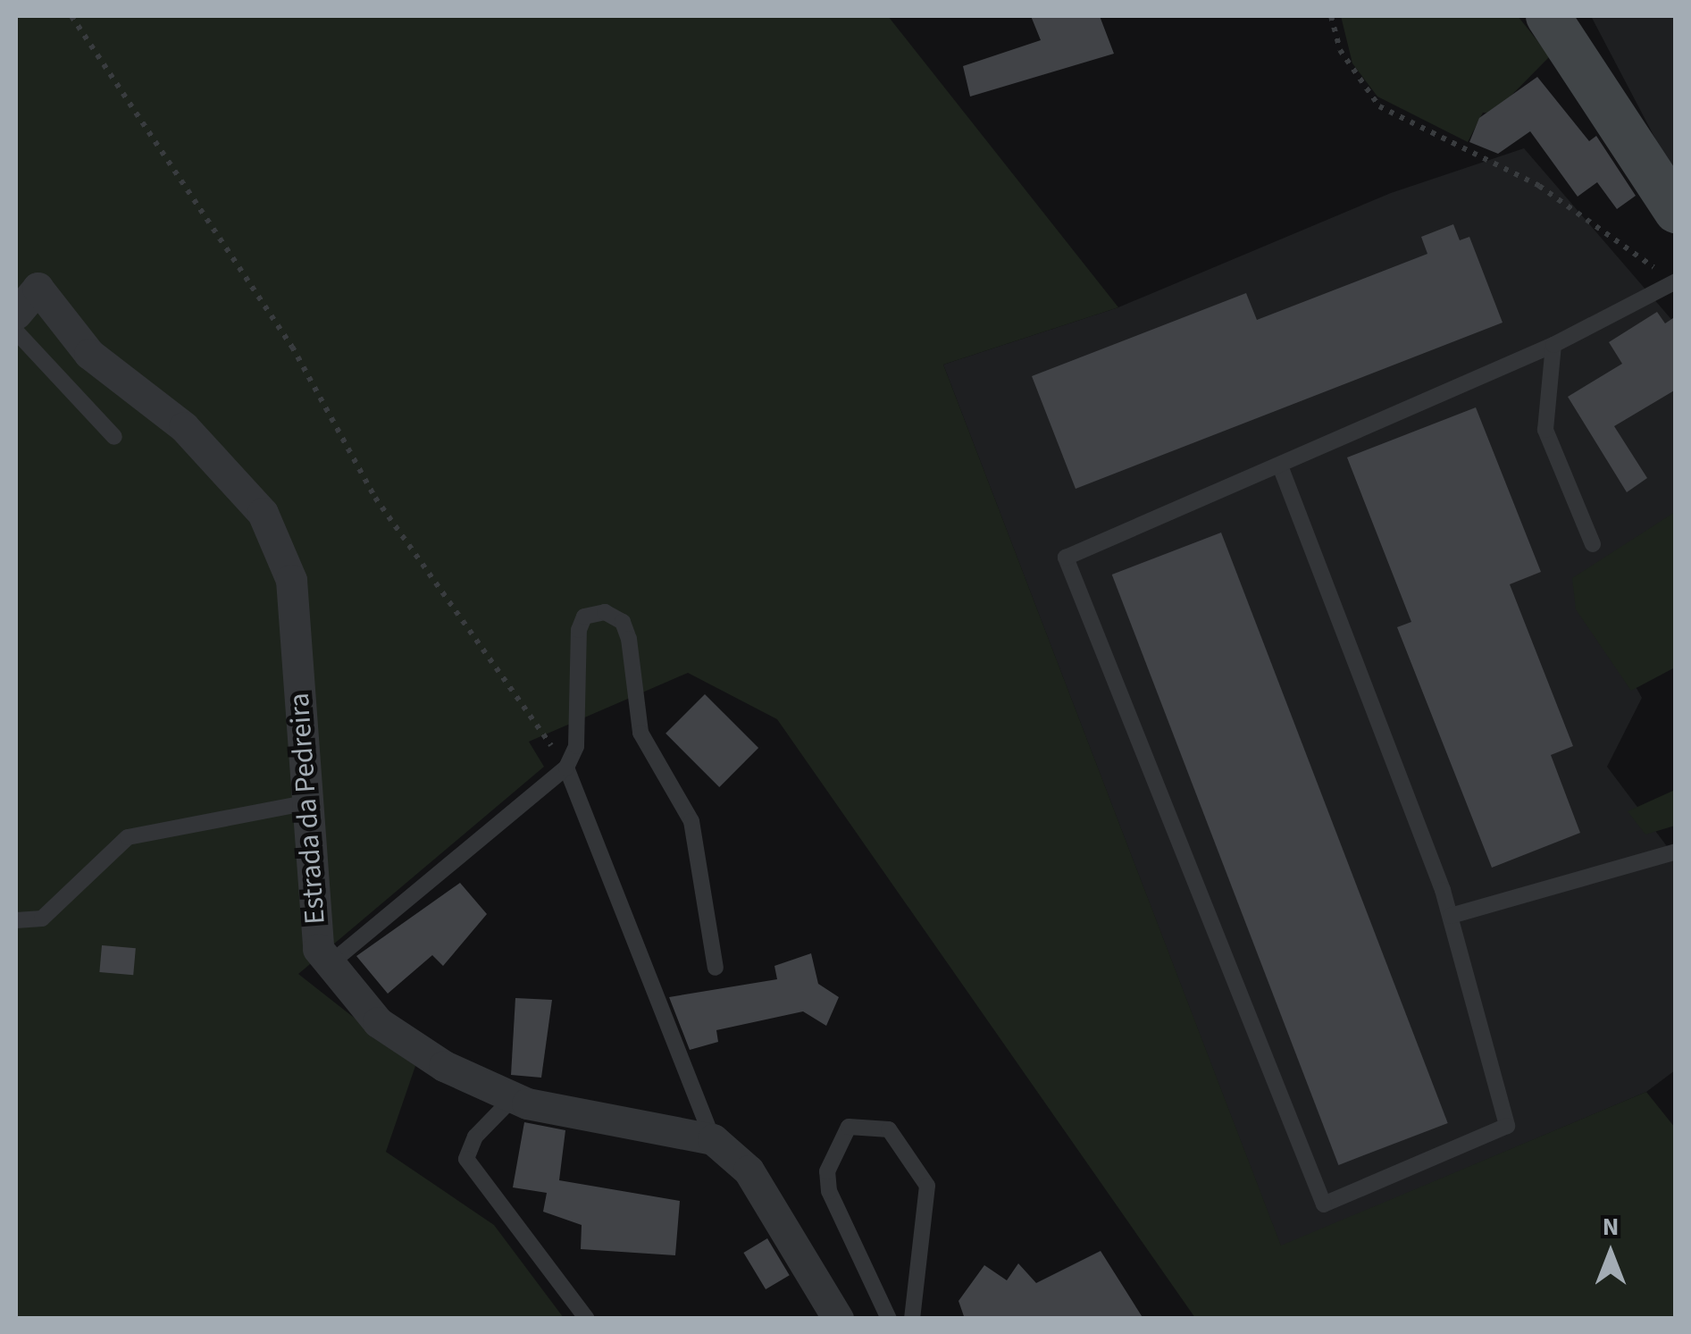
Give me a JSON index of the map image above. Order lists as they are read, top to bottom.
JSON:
{
  "streets": {
    "street": ["Estrada da Pedreira"]
  },
  "north": "top"
}
